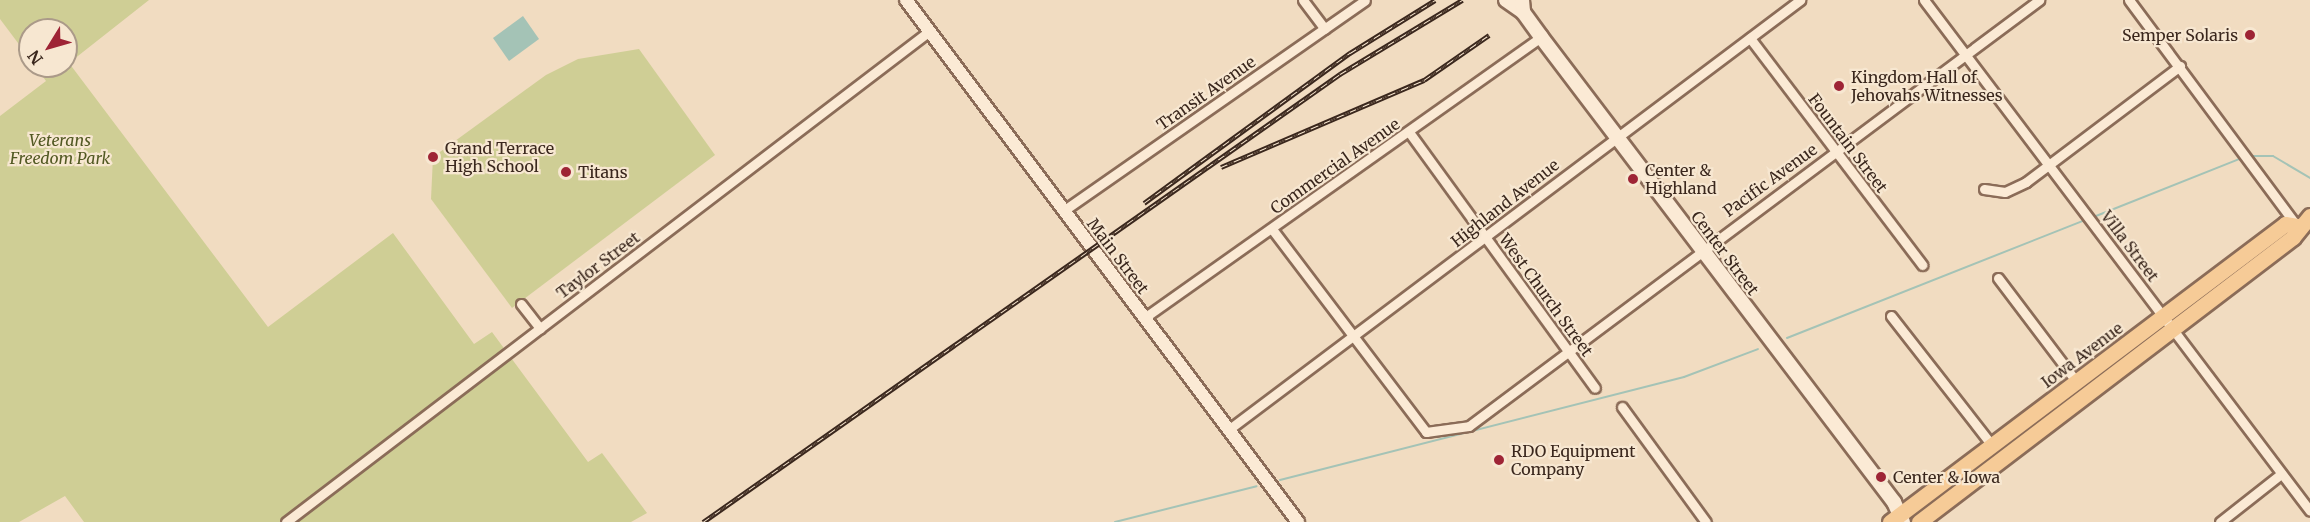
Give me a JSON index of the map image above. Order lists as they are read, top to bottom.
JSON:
{
  "streets": {
    "main road": ["Center Street", "Iowa Avenue"],
    "street": [
      "Transit Avenue",
      "Fountain Street",
      "Commercial Avenue",
      "Pacific Avenue",
      "Highland Avenue",
      "Villa Street",
      "Main Street",
      "Taylor Street",
      "West Church Street"
    ]
  },
  "crossings": [
    ["Transit Avenue", "Main Street"],
    ["Fountain Street", "Pacific Avenue"],
    ["Fountain Street", "Highland Avenue"],
    ["Commercial Avenue", "Center Street"],
    ["Commercial Avenue", "Main Street"],
    ["Commercial Avenue", "West Church Street"],
    ["Pacific Avenue", "Highland Avenue"],
    ["Pacific Avenue", "Villa Street"],
    ["Pacific Avenue", "Center Street"],
    ["Pacific Avenue", "West Church Street"],
    ["Highland Avenue", "Center Street"],
    ["Highland Avenue", "Main Street"],
    ["Highland Avenue", "West Church Street"],
    ["Villa Street", "Iowa Avenue"],
    ["Center Street", "Iowa Avenue"],
    ["Main Street", "Taylor Street"]
  ],
  "parks": ["Veterans Freedom Park"],
  "places": [
    "Semper Solaris",
    "Kingdom Hall of Jehovahs Witnesses",
    "Grand Terrace High School",
    "Titans",
    "Center & Highland",
    "RDO Equipment Company",
    "Center & Iowa"
  ],
  "north": "bottom left"
}
